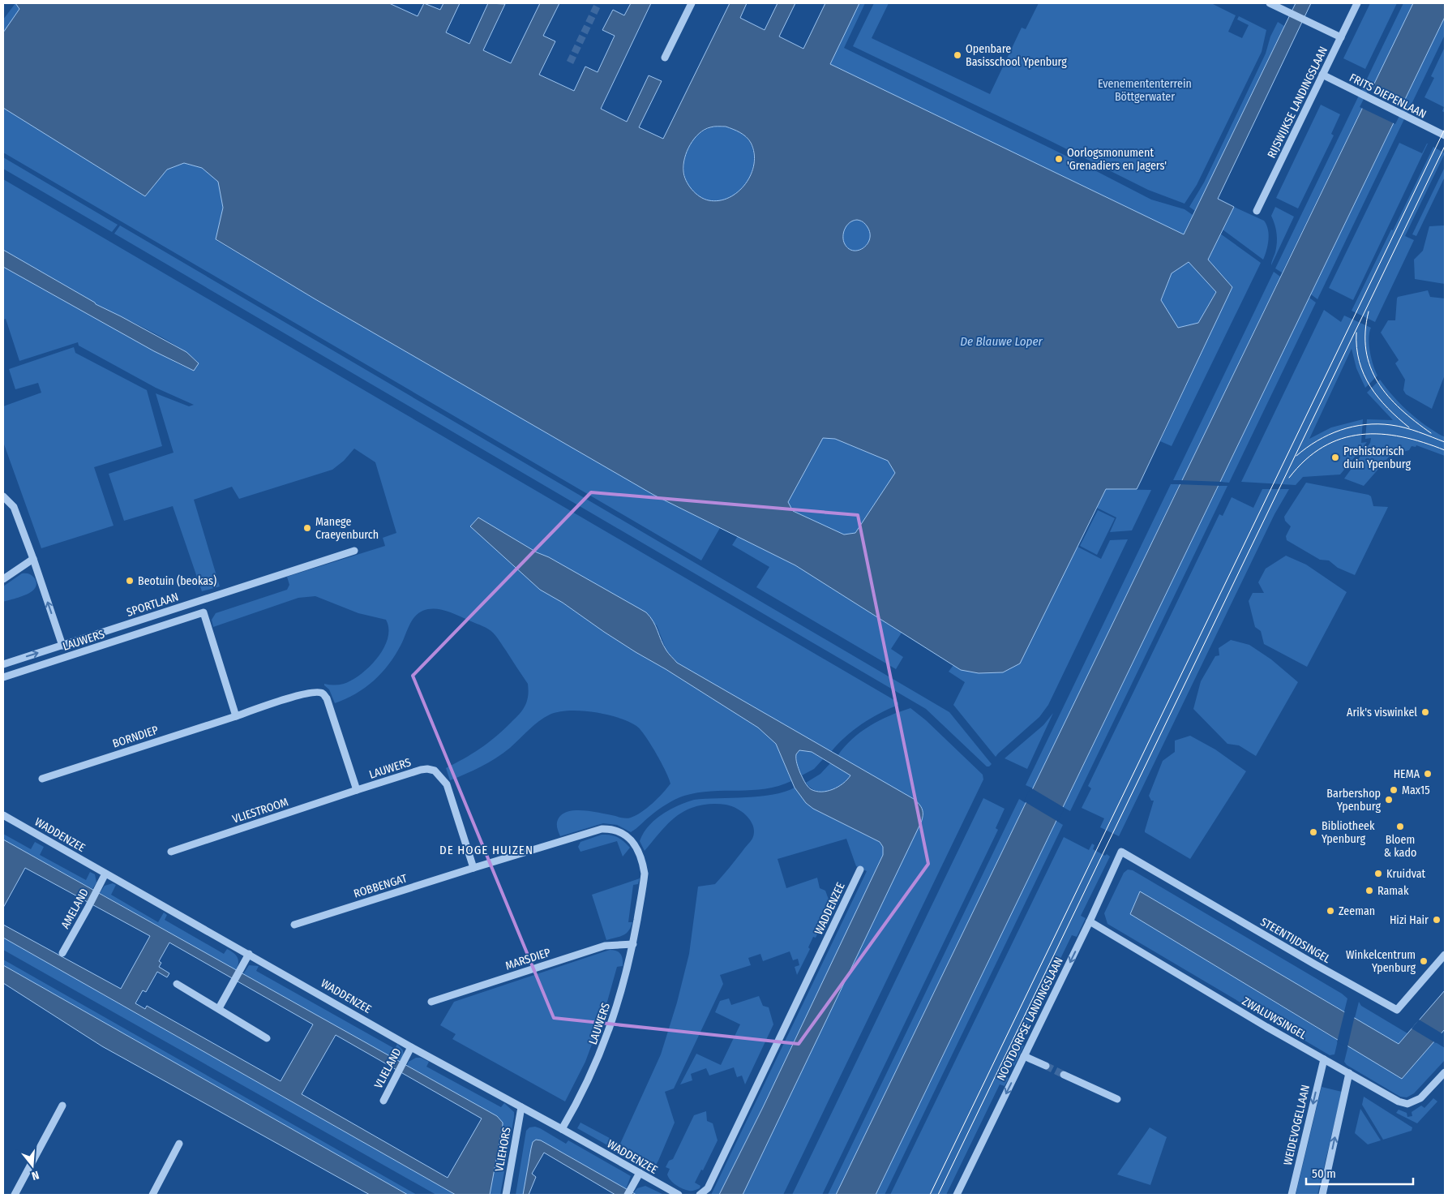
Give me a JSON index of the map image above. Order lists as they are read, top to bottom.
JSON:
{
  "streets": {
    "street": [
      "FRITS DIEPENLAAN",
      "RIJSWIJKSE LANDINGSLAAN",
      "SPORTLAAN",
      "LAUWERS",
      "BORNDIEP",
      "VLIESTROOM",
      "WADDENZEE",
      "ROBBENGAT",
      "AMELAND",
      "STEENTIJDSINGEL",
      "MARSDIEP",
      "ZWALUWSINGEL",
      "NOOTDORPSE LANDINGSLAAN",
      "VLIELAND",
      "WEIDEVOGELLAAN",
      "VLIEHORS"
    ]
  },
  "crossings": [
    ["FRITS DIEPENLAAN", "RIJSWIJKSE LANDINGSLAAN"],
    ["LAUWERS", "BORNDIEP"],
    ["LAUWERS", "VLIESTROOM"],
    ["LAUWERS", "WADDENZEE"],
    ["LAUWERS", "ROBBENGAT"],
    ["LAUWERS", "MARSDIEP"],
    ["WADDENZEE", "AMELAND"],
    ["WADDENZEE", "VLIELAND"],
    ["WADDENZEE", "VLIEHORS"],
    ["STEENTIJDSINGEL", "NOOTDORPSE LANDINGSLAAN"],
    ["ZWALUWSINGEL", "NOOTDORPSE LANDINGSLAAN"],
    ["ZWALUWSINGEL", "WEIDEVOGELLAAN"]
  ],
  "one_way": ["NOOTDORPSE LANDINGSLAAN"],
  "districts": ["DE HOGE HUIZEN"],
  "water": ["De Blauwe Loper"],
  "parks": ["Evenemententerrein Böttgerwater"],
  "places": [
    "Openbare Basisschool Ypenburg",
    "Oorlogsmonument 'Grenadiers en Jagers'",
    "Prehistorisch duin Ypenburg",
    "Manege Craeyenburch",
    "Beotuin (beokas)",
    "Arik's viswinkel",
    "HEMA",
    "Max15",
    "Barbershop Ypenburg",
    "Bloem & kado",
    "Bibliotheek Ypenburg",
    "Kruidvat",
    "Ramak",
    "Zeeman",
    "Hizi Hair",
    "Winkelcentrum Ypenburg"
  ],
  "scale_bar": "50 m",
  "north": "bottom"
}
